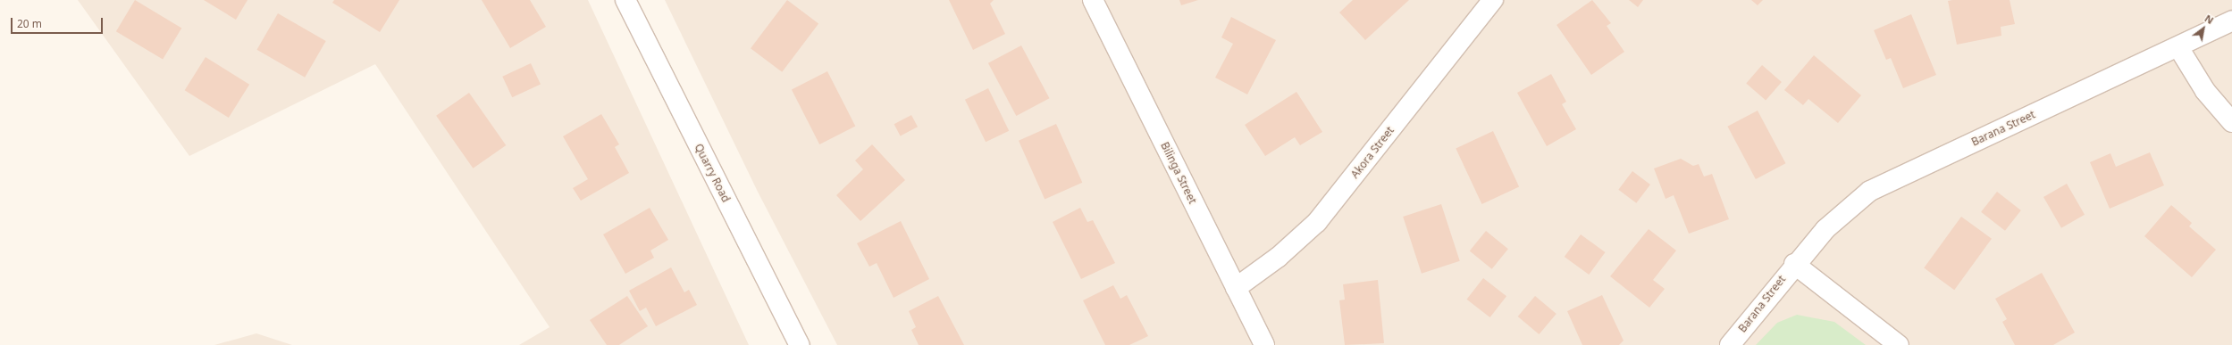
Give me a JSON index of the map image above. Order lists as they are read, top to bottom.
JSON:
{
  "streets": {
    "street": [
      "Barana Street",
      "Akora Street",
      "Quarry Road",
      "Bilinga Street"
    ]
  },
  "crossings": [
    ["Akora Street", "Bilinga Street"]
  ],
  "scale_bar": "20 m",
  "north": "top right"
}
